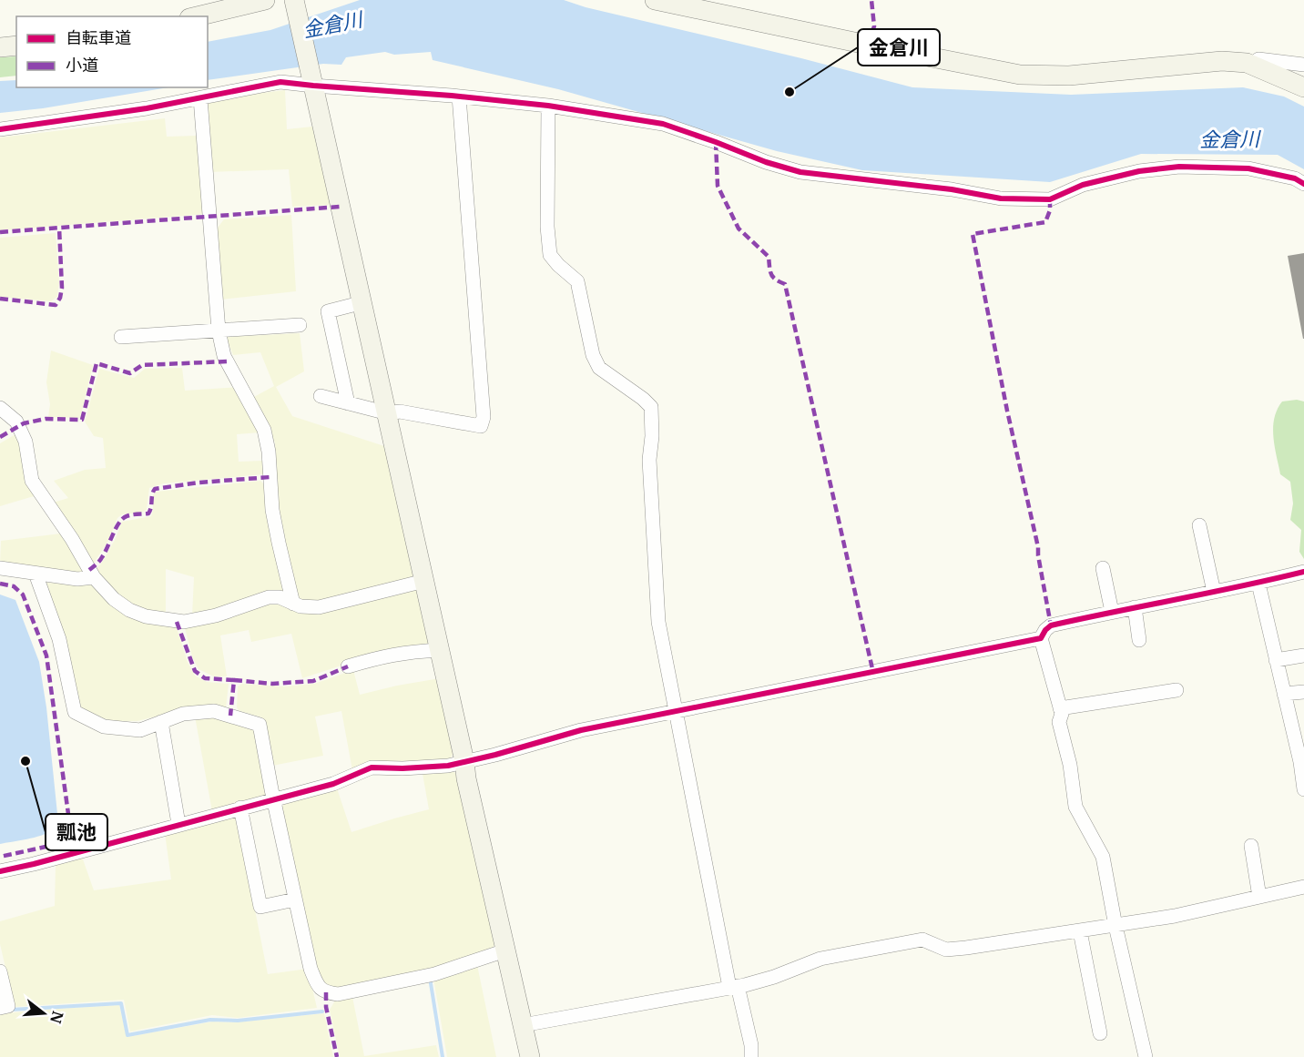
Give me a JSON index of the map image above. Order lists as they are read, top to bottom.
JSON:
{
  "water": ["金倉川"],
  "places": ["金倉川", "瓢池"],
  "legend": ["自転車道", "小道"],
  "north": "right"
}
